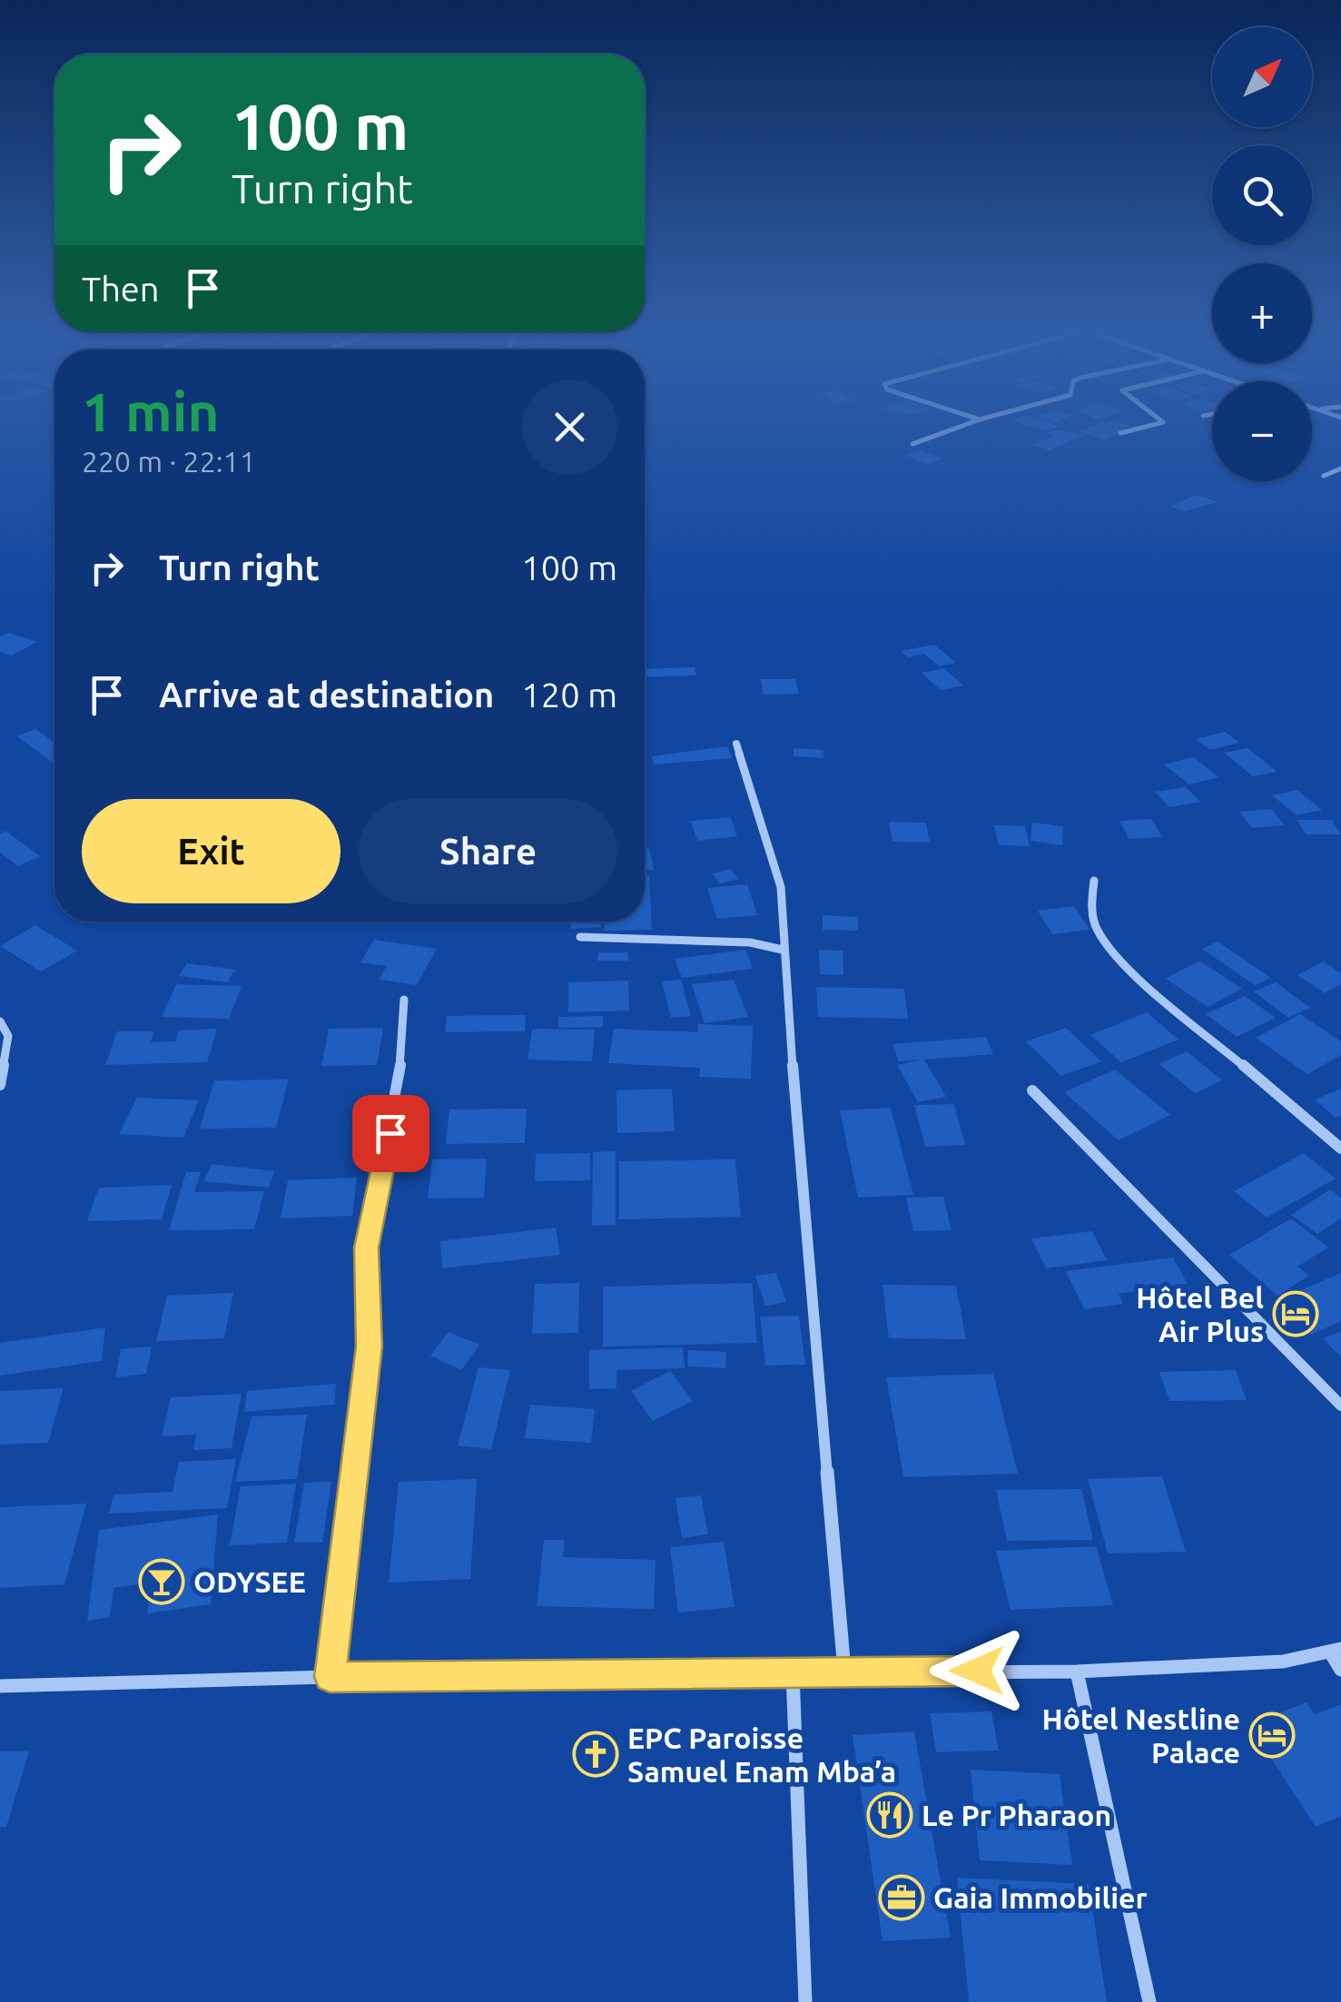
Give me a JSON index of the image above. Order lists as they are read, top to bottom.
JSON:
{
  "places": {
    "hotel": ["Hôtel Bel Air Plus", "Hôtel Nestline Palace"],
    "bar": ["ODYSEE"],
    "church": ["EPC Paroisse Samuel Enam Mba’a"],
    "restaurant": ["Le Pr Pharaon"],
    "office": ["Gaia Immobilier"]
  },
  "north": "top right",
  "page": {
    "map_buttons": ["+", "−"],
    "turn": ["100 m", "Turn right"],
    "then": "Then",
    "heading": ["1 min", "220 m · 22:11"],
    "list": [
      {
        "name": "Turn right",
        "value": "100 m"
      },
      {
        "name": "Arrive at destination",
        "value": "120 m"
      }
    ],
    "buttons": ["Exit", "Share"]
  }
}
